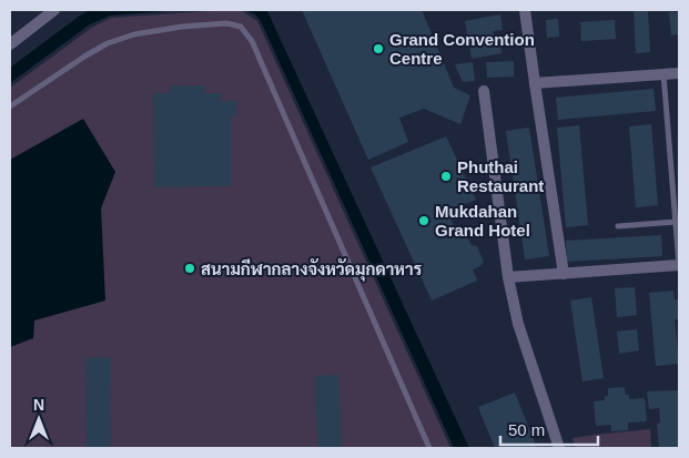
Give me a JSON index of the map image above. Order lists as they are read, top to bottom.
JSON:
{
  "places": [
    "Grand Convention Centre",
    "Phuthai Restaurant",
    "Mukdahan Grand Hotel",
    "สนามกีฬากลางจังหวัดมุกดาหาร"
  ],
  "scale_bar": "50 m",
  "north": "top"
}
